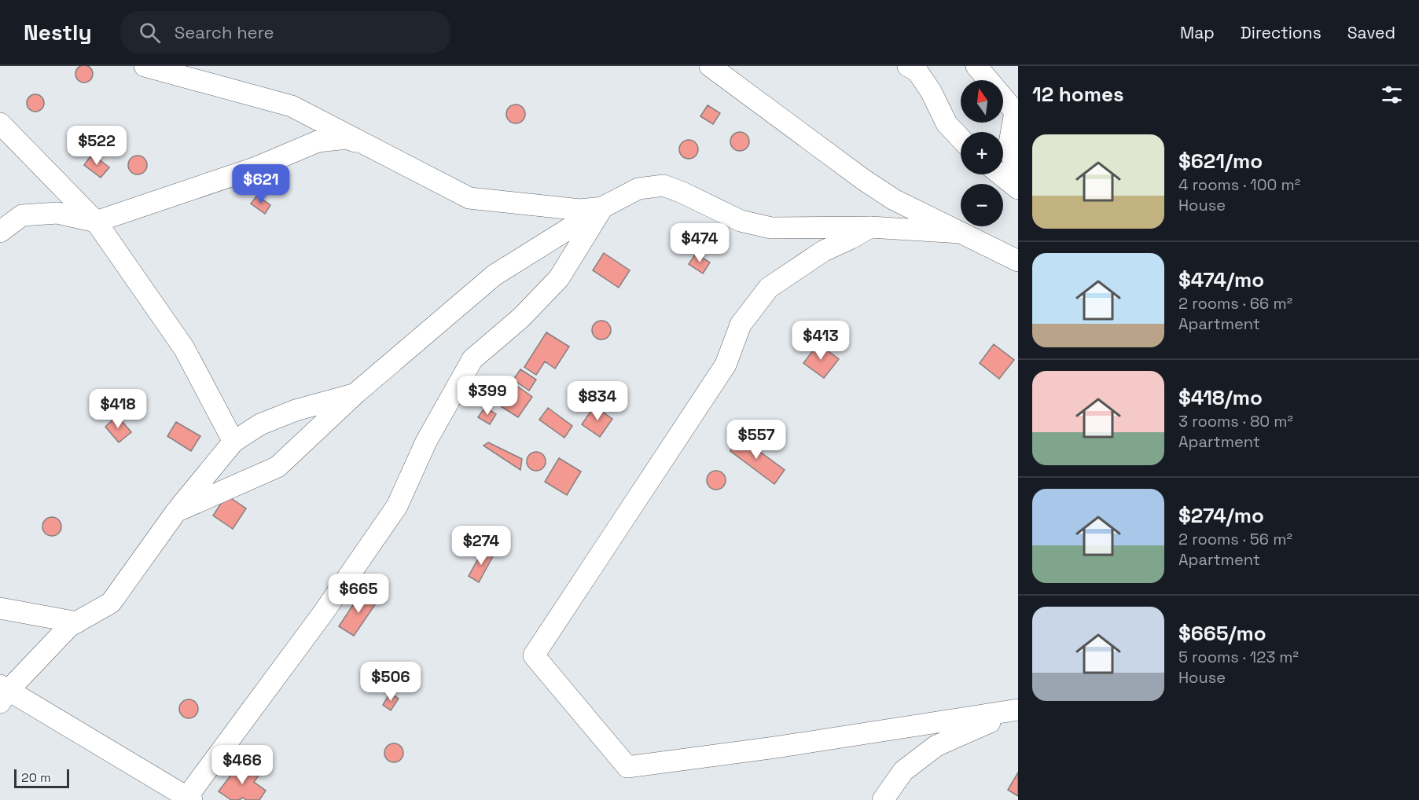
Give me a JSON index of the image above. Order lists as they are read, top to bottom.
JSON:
{
  "scale_bar": "20 m",
  "north": "top",
  "page": {
    "header": "Nestly",
    "search": "Search here",
    "nav": ["Map", "Directions", "Saved"],
    "heading": "12 homes",
    "map_buttons": ["+", "−"],
    "list": [
      {
        "name": "$621/mo",
        "note": "4 rooms · 100 m² · House"
      },
      {
        "name": "$474/mo",
        "note": "2 rooms · 66 m² · Apartment"
      },
      {
        "name": "$418/mo",
        "note": "3 rooms · 80 m² · Apartment"
      },
      {
        "name": "$274/mo",
        "note": "2 rooms · 56 m² · Apartment"
      },
      {
        "name": "$665/mo",
        "note": "5 rooms · 123 m² · House"
      }
    ],
    "price": [
      "$522",
      "$621",
      "$474",
      "$413",
      "$399",
      "$834",
      "$418",
      "$557",
      "$274",
      "$665",
      "$506",
      "$466"
    ],
    "scale": "20 m"
  }
}
